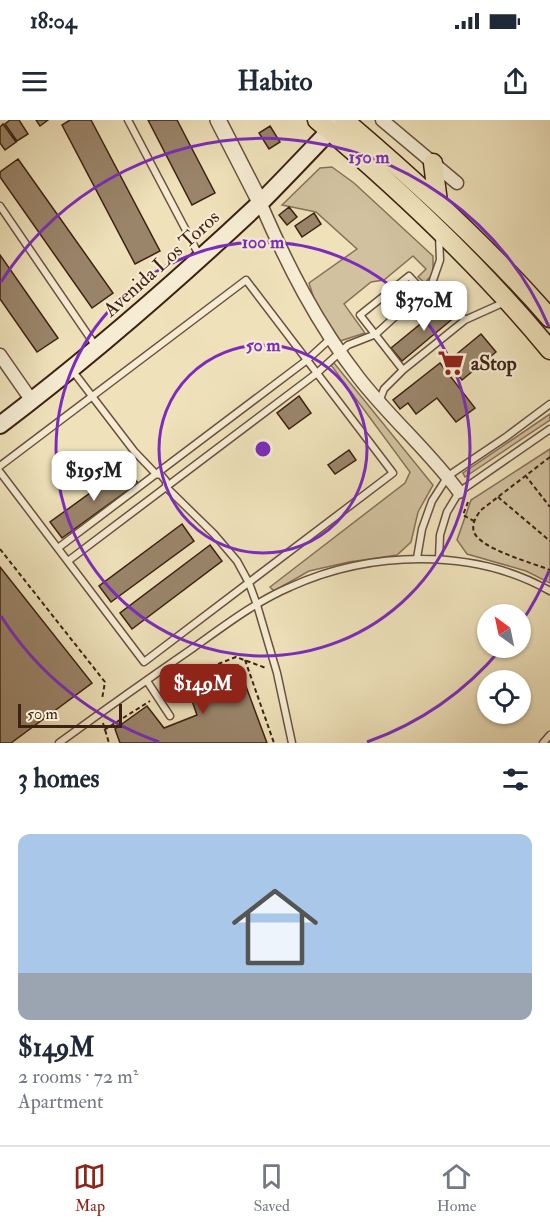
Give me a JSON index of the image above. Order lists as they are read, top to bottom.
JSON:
{
  "streets": {
    "main road": ["Avenida Los Toros"]
  },
  "places": {
    "supermarket": ["aStop"]
  },
  "scale_bar": "50 m",
  "north": "top left",
  "page": {
    "status": "18:04",
    "header": "Habito",
    "price": ["$370M", "$195M", "$149M"],
    "scale": "50 m",
    "heading": "3 homes",
    "list": [
      {
        "name": "$149M",
        "note": "2 rooms · 72 m² · Apartment"
      }
    ],
    "tabs": ["Map", "Saved", "Home"]
  },
  "rings": ["150 m", "100 m", "50 m"]
}
